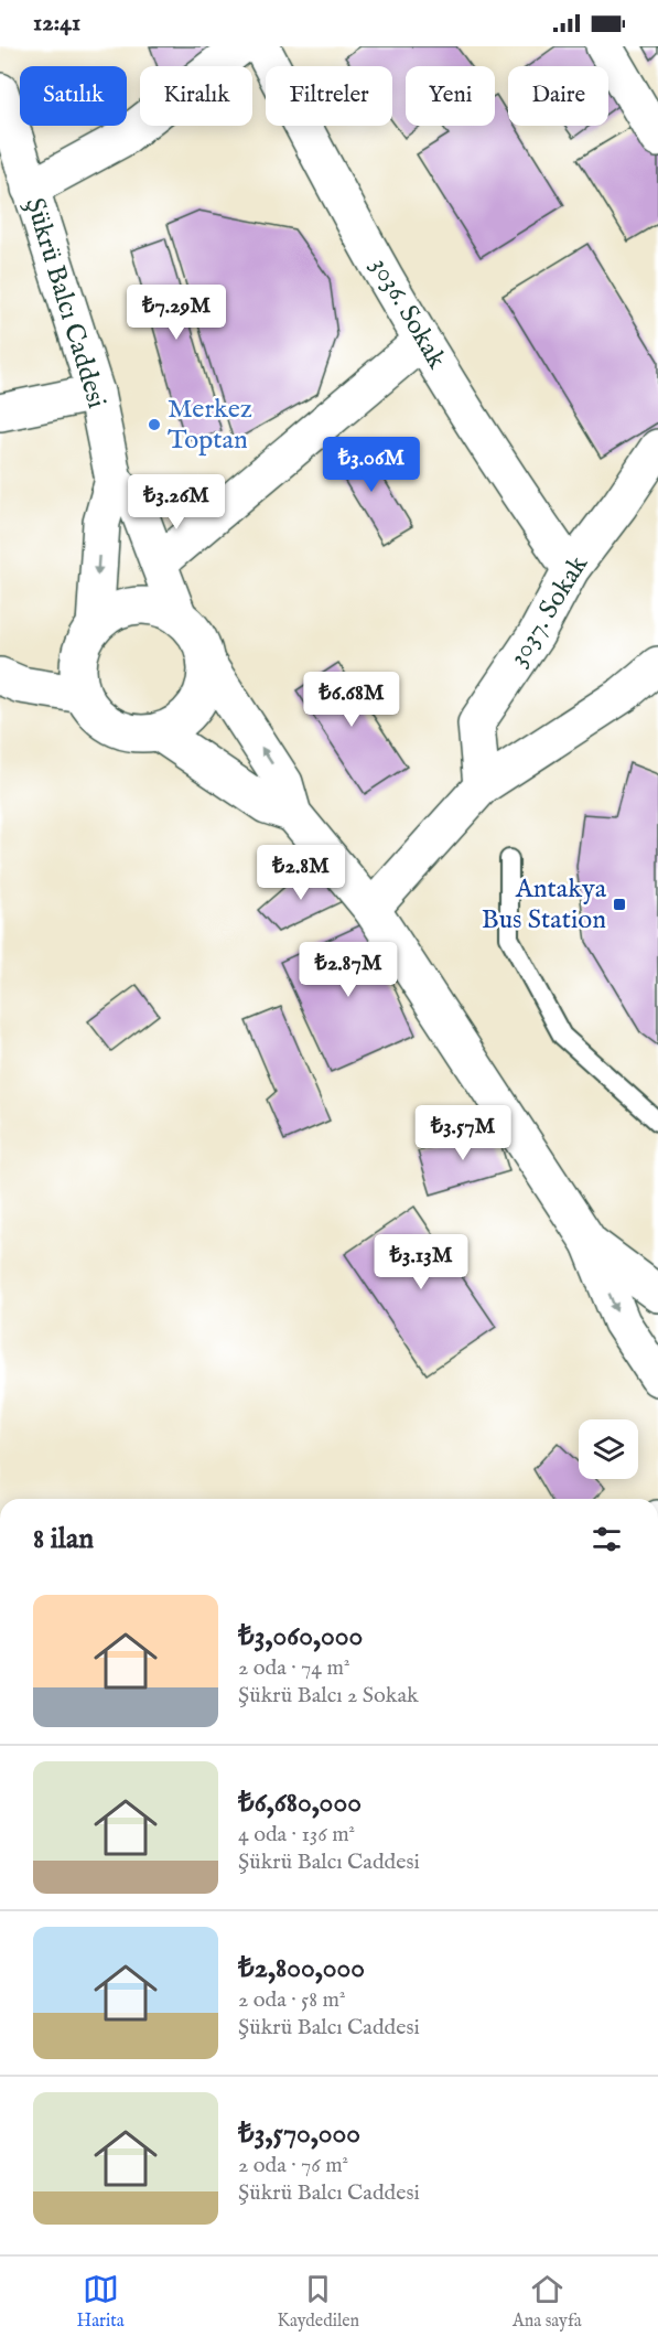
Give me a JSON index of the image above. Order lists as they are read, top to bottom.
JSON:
{
  "streets": {
    "main road": ["Şükrü Balcı Caddesi", "3036. Sokak", "3037. Sokak"]
  },
  "crossings": [
    ["3036. Sokak", "3037. Sokak"]
  ],
  "places": {
    "other": ["Merkez Toptan"],
    "transit": ["Antakya Bus Station"]
  },
  "page": {
    "status": "12:41",
    "chip": [
      "Satılık",
      "Kiralık",
      "Filtreler",
      "Yeni",
      "Daire"
    ],
    "price": [
      "₺7.29M",
      "₺3.06M",
      "₺3.26M",
      "₺6.68M",
      "₺2.8M",
      "₺2.87M",
      "₺3.57M",
      "₺3.13M"
    ],
    "heading": "8 ilan",
    "list": [
      {
        "name": "₺3,060,000",
        "note": "2 oda · 74 m² · Şükrü Balcı 2 Sokak"
      },
      {
        "name": "₺6,680,000",
        "note": "4 oda · 136 m² · Şükrü Balcı Caddesi"
      },
      {
        "name": "₺2,800,000",
        "note": "2 oda · 58 m² · Şükrü Balcı Caddesi"
      },
      {
        "name": "₺3,570,000",
        "note": "2 oda · 76 m² · Şükrü Balcı Caddesi"
      }
    ],
    "tabs": ["Harita", "Kaydedilen", "Ana sayfa"]
  }
}
